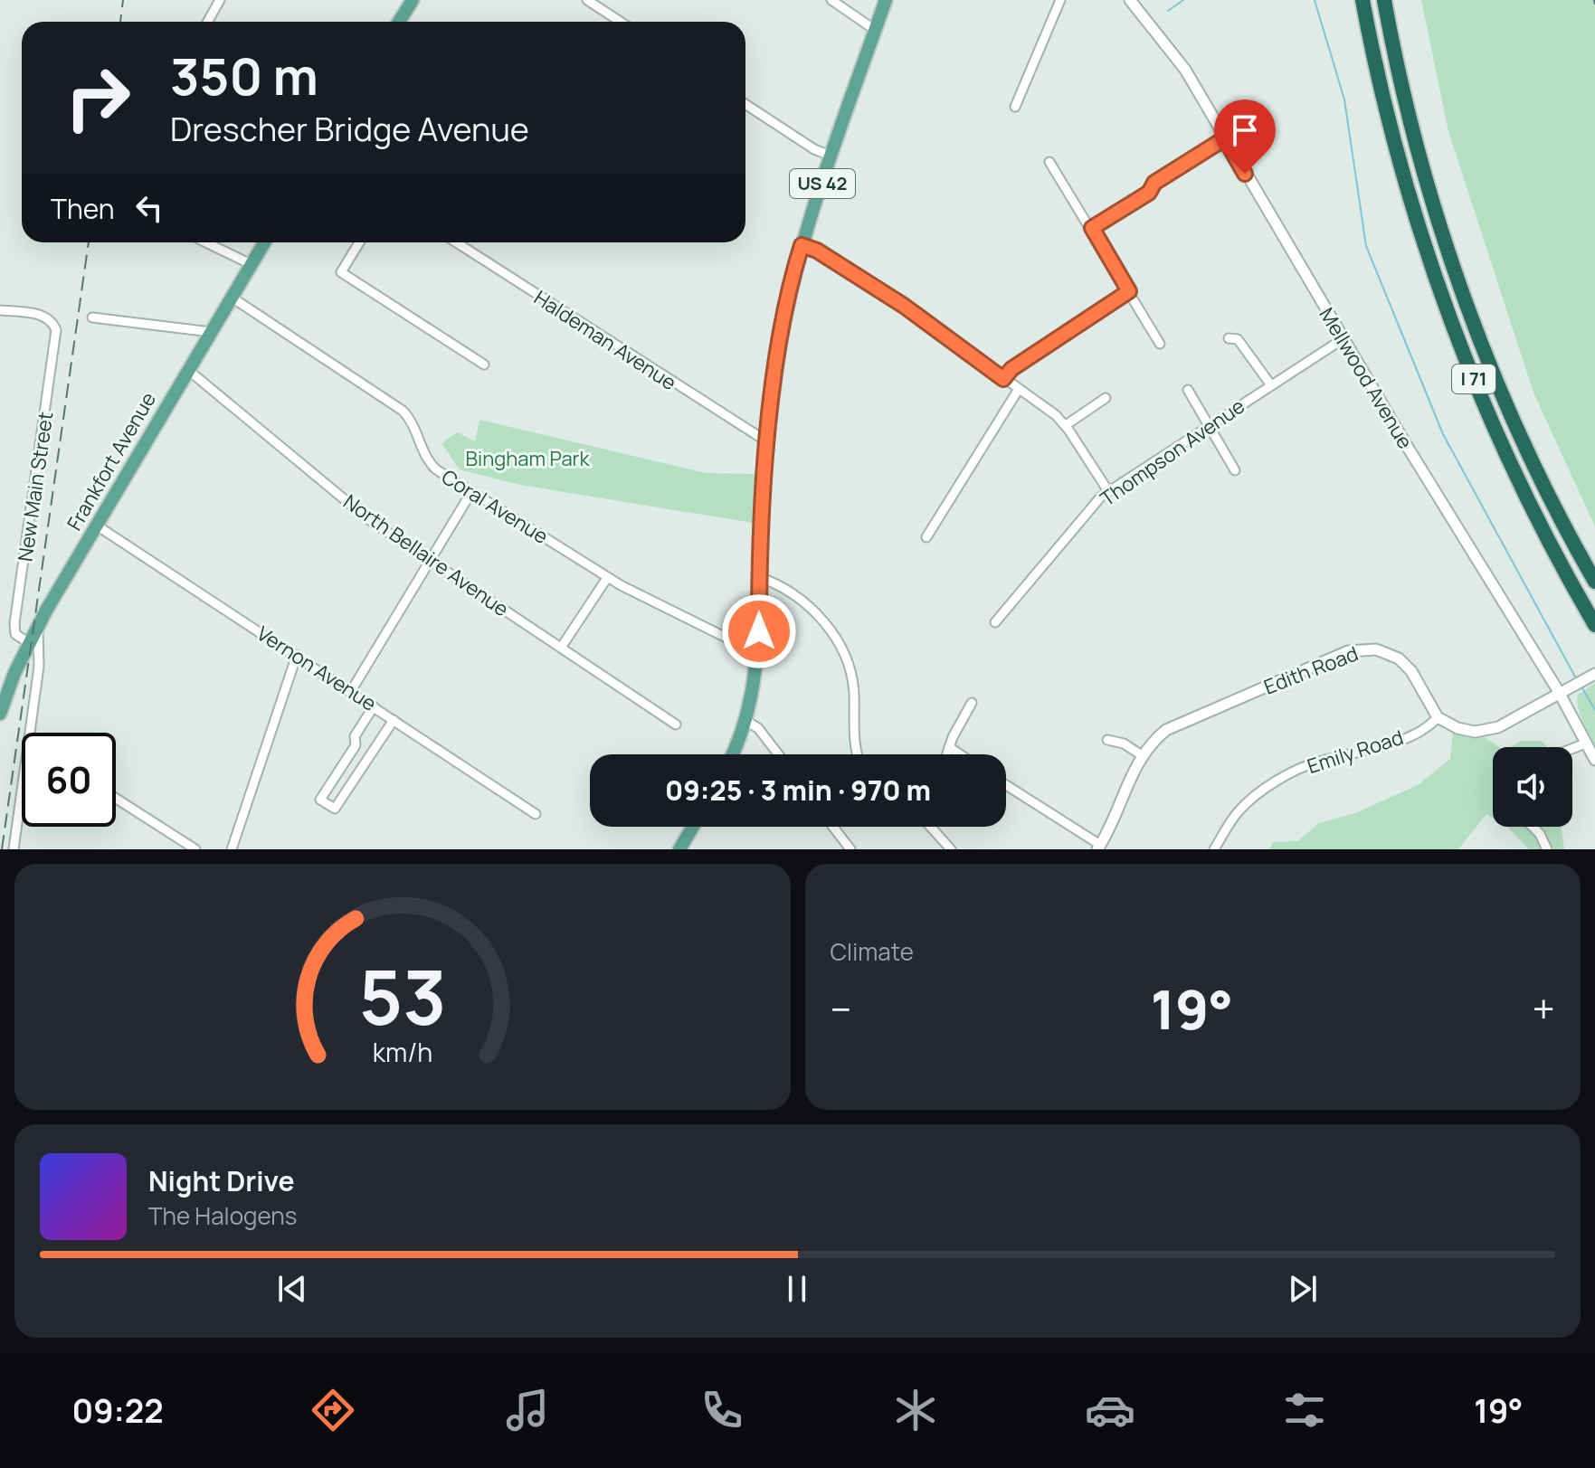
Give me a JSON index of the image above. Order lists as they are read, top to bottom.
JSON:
{
  "streets": {
    "highway": ["I 71"],
    "main road": ["US 42", "Frankfort Avenue"],
    "street": [
      "Haldeman Avenue",
      "Mellwood Avenue",
      "Thompson Avenue",
      "New Main Street",
      "Coral Avenue",
      "North Bellaire Avenue",
      "Vernon Avenue",
      "Edith Road",
      "Emily Road"
    ]
  },
  "crossings": [
    ["US 42", "Haldeman Avenue"],
    ["US 42", "Coral Avenue"],
    ["Mellwood Avenue", "Thompson Avenue"],
    ["Frankfort Avenue", "New Main Street"],
    ["Frankfort Avenue", "Coral Avenue"],
    ["Frankfort Avenue", "North Bellaire Avenue"],
    ["Frankfort Avenue", "Vernon Avenue"],
    ["Edith Road", "Emily Road"]
  ],
  "parks": ["Bingham Park"],
  "page": {
    "turn": ["350 m", "Drescher Bridge Avenue"],
    "then": "Then",
    "limit": "60",
    "trip": "09:25 · 3 min · 970 m",
    "tile": "Climate",
    "heat": ["−", "19°", "+"],
    "song": ["Night Drive", "The Halogens"],
    "tabs": ["09:22", "19°"],
    "gauge": ["53", "km/h"]
  }
}
